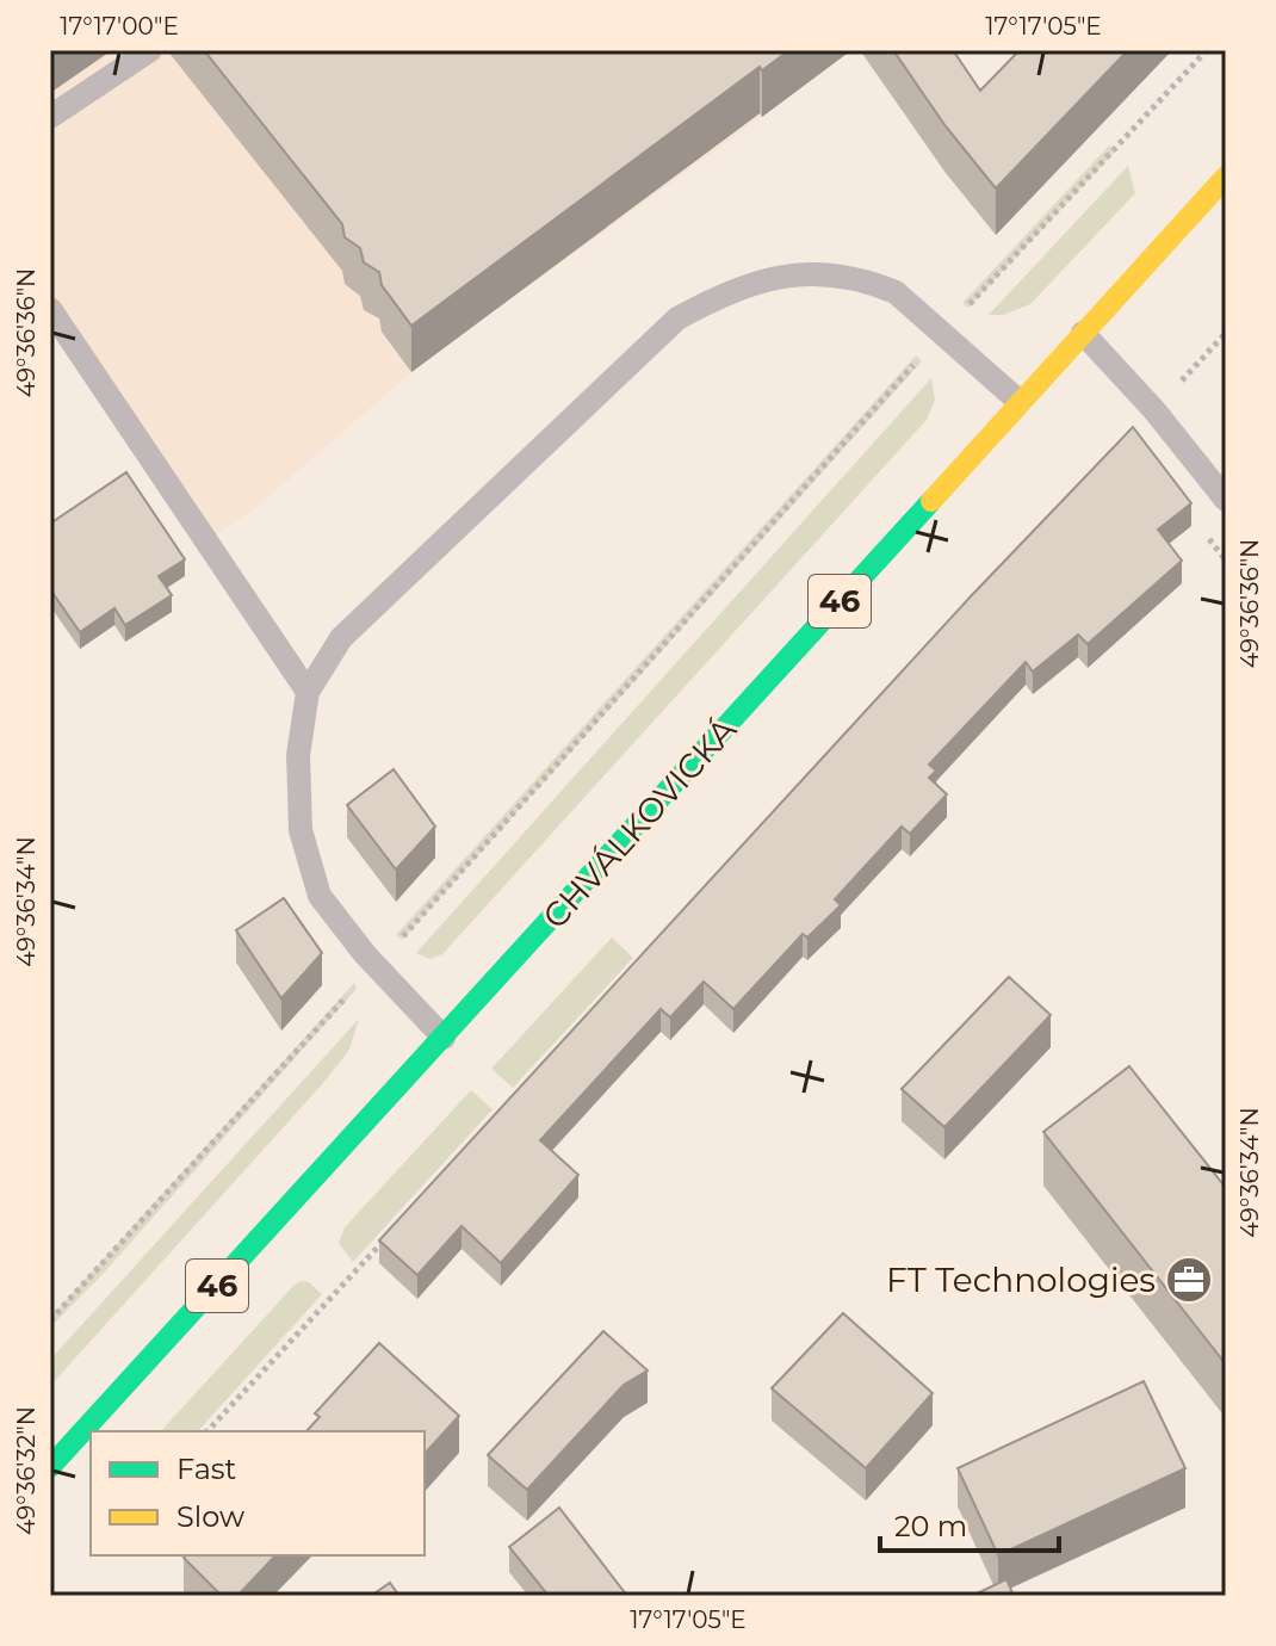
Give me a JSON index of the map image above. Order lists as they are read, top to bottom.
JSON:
{
  "streets": {
    "main road": ["46", "CHVÁLKOVICKÁ"]
  },
  "places": {
    "office": ["FT Technologies"]
  },
  "legend": ["Fast", "Slow"],
  "scale_bar": "20 m",
  "coordinates": [
    "17°17'00\"E",
    "17°17'05\"E",
    "49°36'36\"N",
    "49°36'34\"N",
    "49°36'32\"N"
  ]
}
